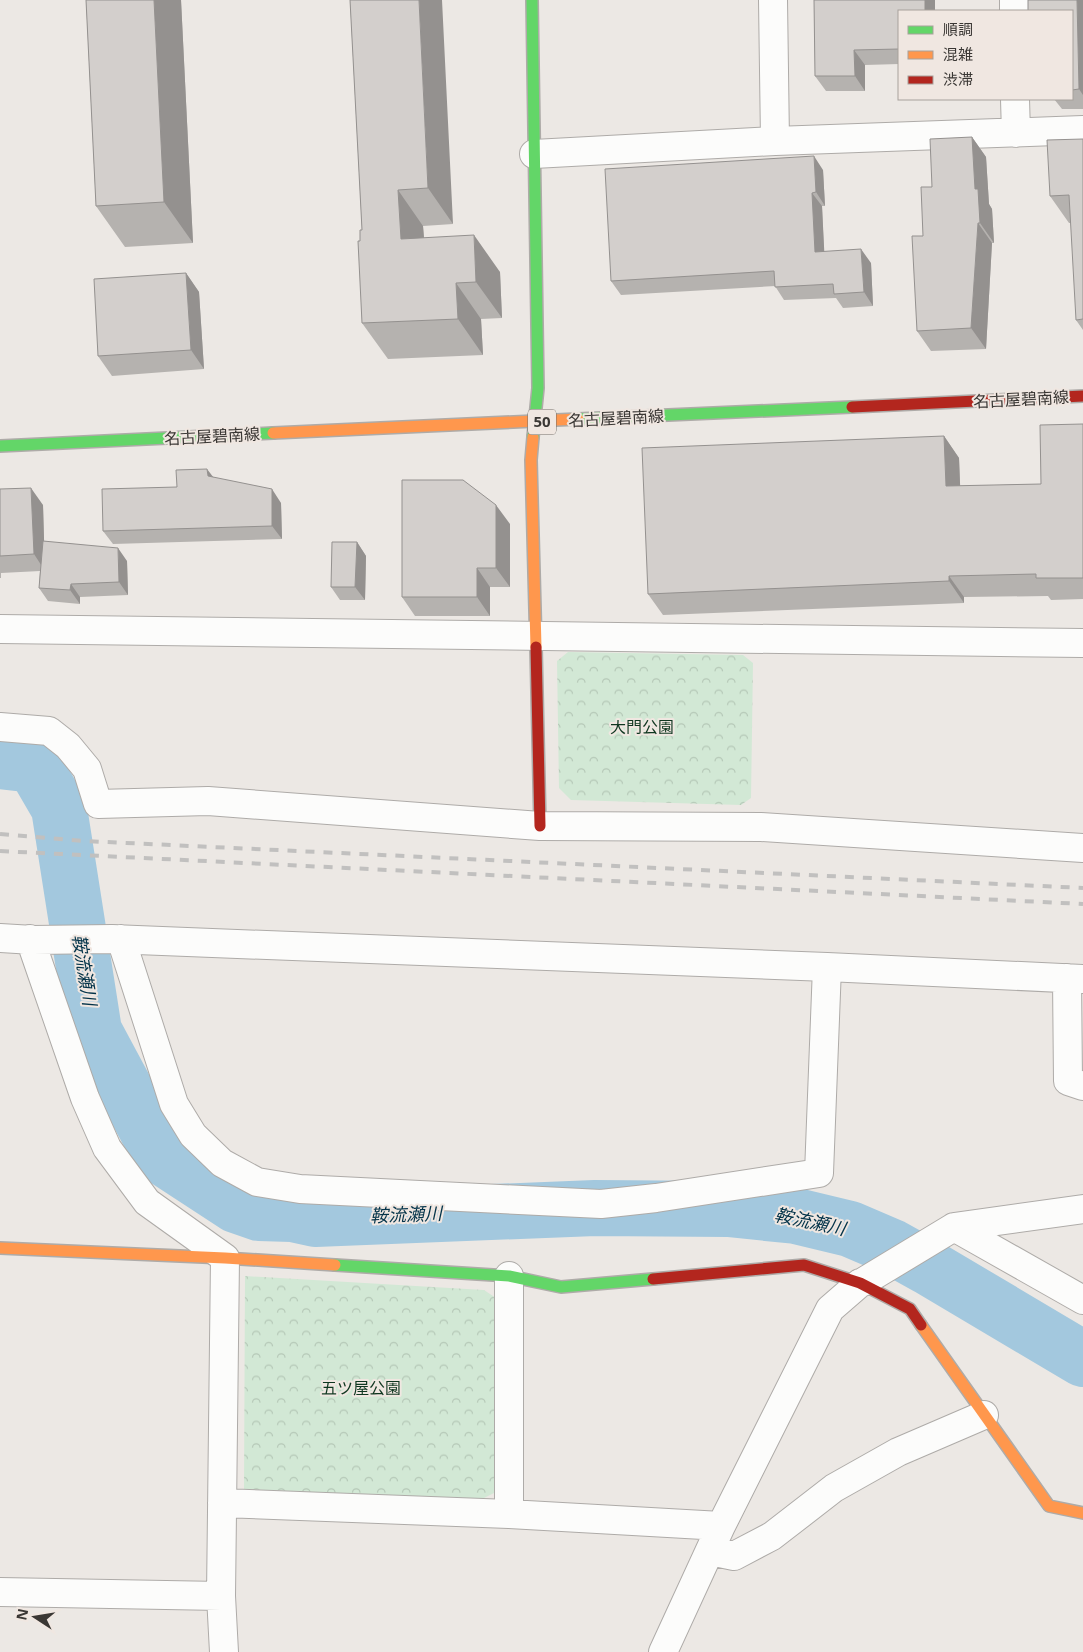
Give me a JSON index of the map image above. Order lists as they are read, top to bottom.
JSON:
{
  "streets": {
    "street": ["名古屋碧南線", "50"]
  },
  "water": ["鞍流瀬川"],
  "parks": ["大門公園", "五ツ屋公園"],
  "legend": ["順調", "混雑", "渋滞"],
  "north": "left"
}
